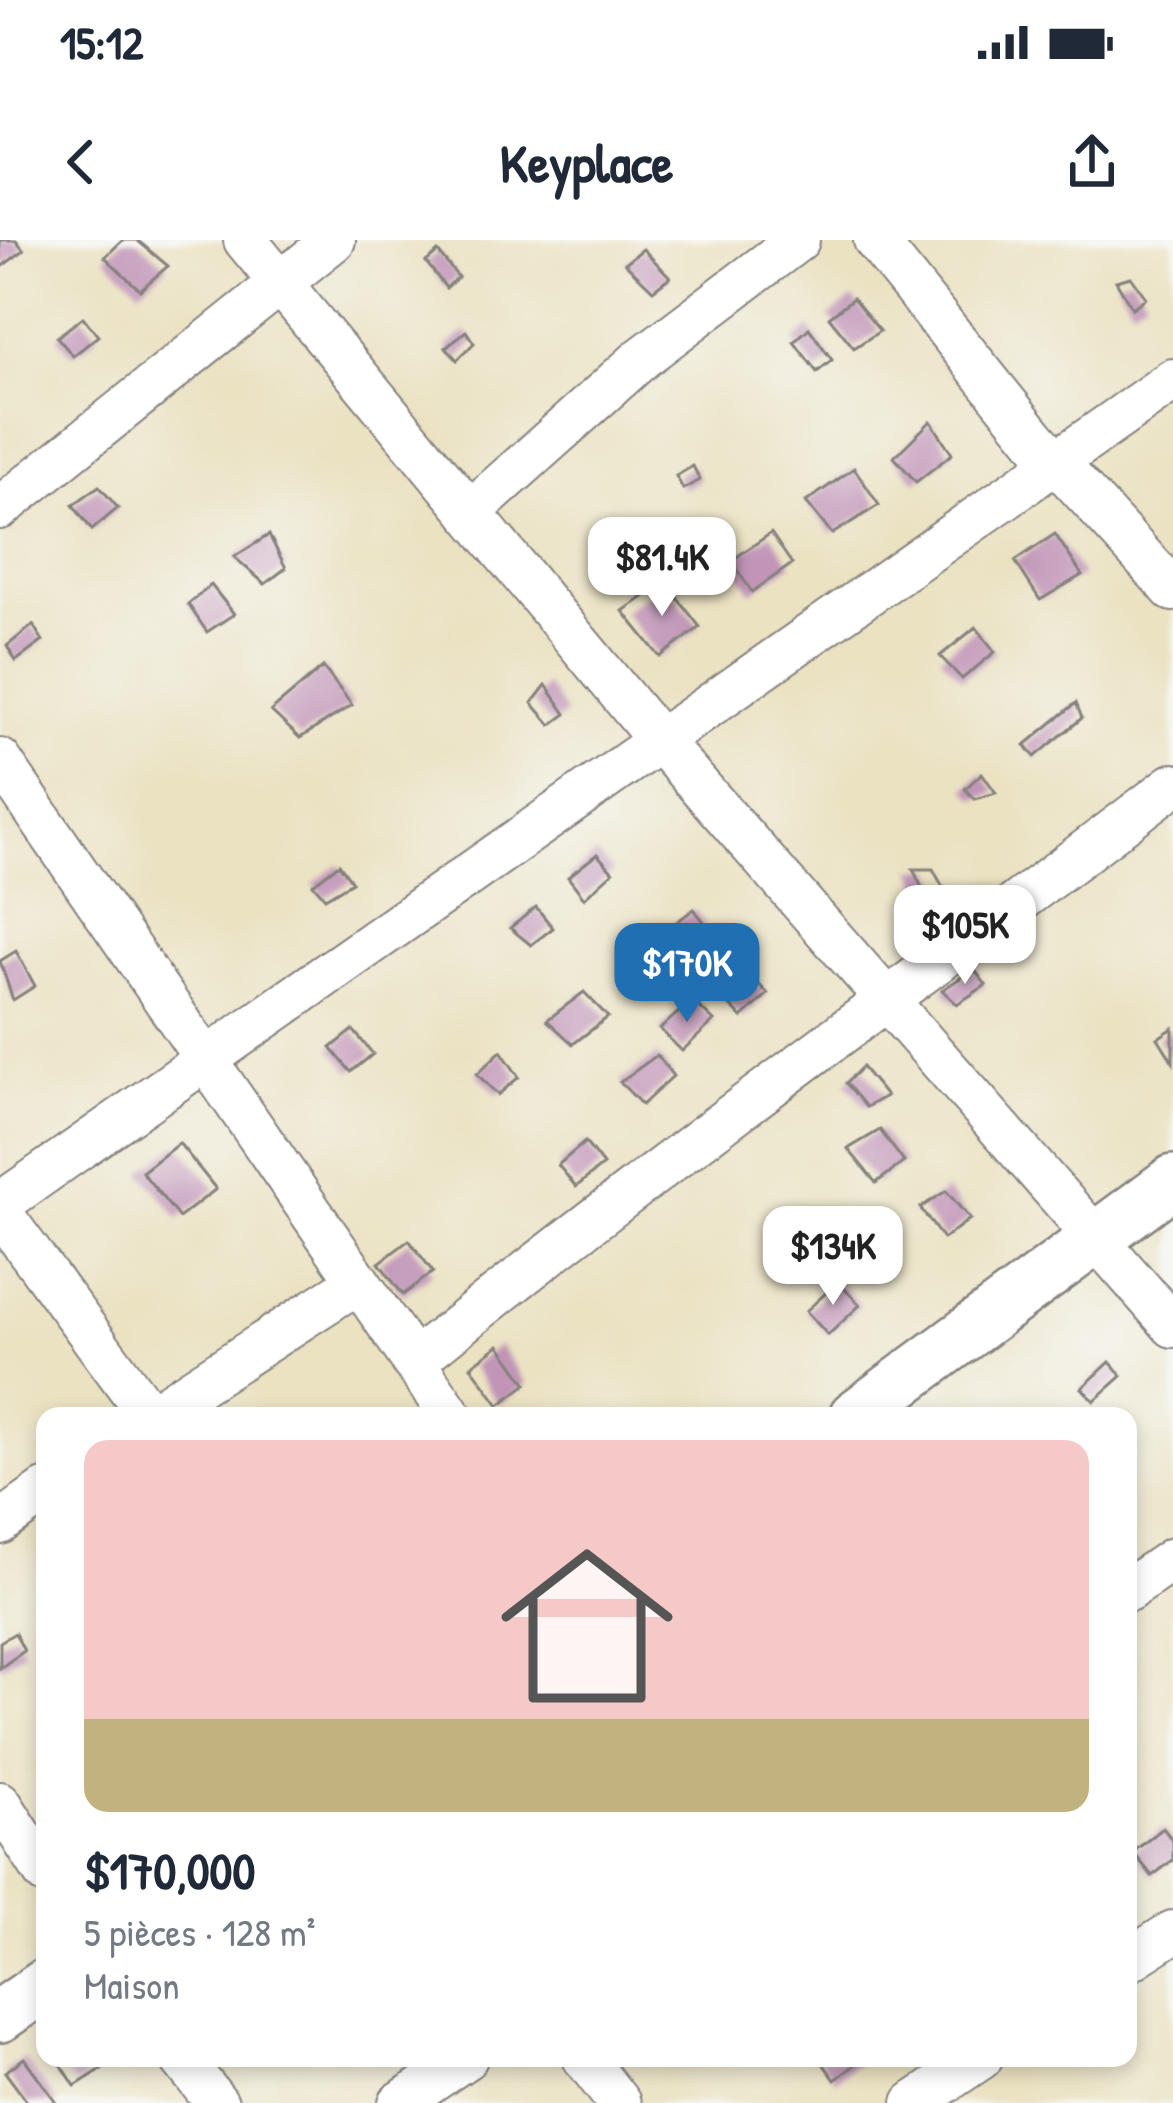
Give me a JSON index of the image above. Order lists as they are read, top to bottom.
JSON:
{
  "page": {
    "status": "15:12",
    "header": "Keyplace",
    "price": [
      "$81.4K",
      "$105K",
      "$170K",
      "$134K"
    ],
    "list": [
      {
        "name": "$170,000",
        "note": "5 pièces · 128 m² · Maison"
      }
    ]
  }
}
